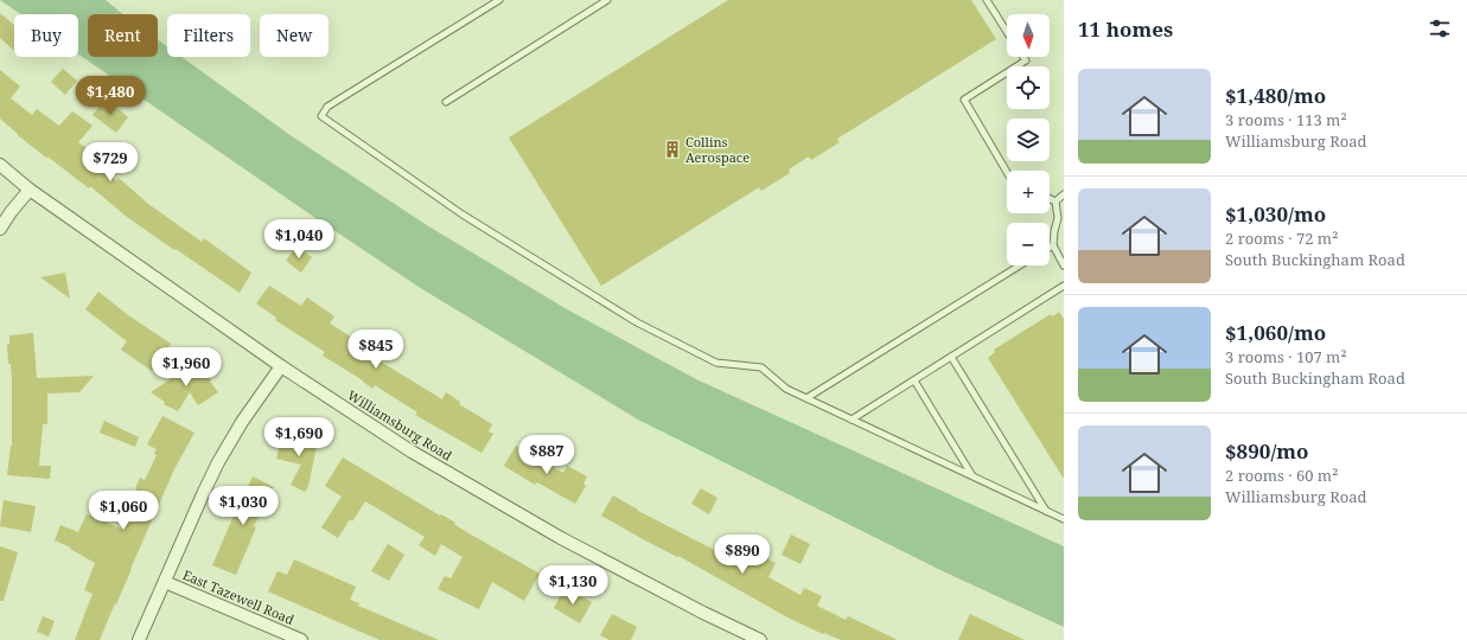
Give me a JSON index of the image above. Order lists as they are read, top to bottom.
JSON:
{
  "streets": {
    "street": ["Williamsburg Road", "East Tazewell Road"]
  },
  "places": {
    "building": ["Collins Aerospace"]
  },
  "north": "bottom",
  "page": {
    "heading": "11 homes",
    "map_buttons": ["+", "−"],
    "chip": [
      "Buy",
      "Rent",
      "Filters",
      "New"
    ],
    "list": [
      {
        "name": "$1,480/mo",
        "note": "3 rooms · 113 m² · Williamsburg Road"
      },
      {
        "name": "$1,030/mo",
        "note": "2 rooms · 72 m² · South Buckingham Road"
      },
      {
        "name": "$1,060/mo",
        "note": "3 rooms · 107 m² · South Buckingham Road"
      },
      {
        "name": "$890/mo",
        "note": "2 rooms · 60 m² · Williamsburg Road"
      }
    ],
    "price": [
      "$1,480",
      "$729",
      "$1,040",
      "$845",
      "$1,960",
      "$1,690",
      "$887",
      "$1,030",
      "$1,060",
      "$890",
      "$1,130"
    ]
  }
}
